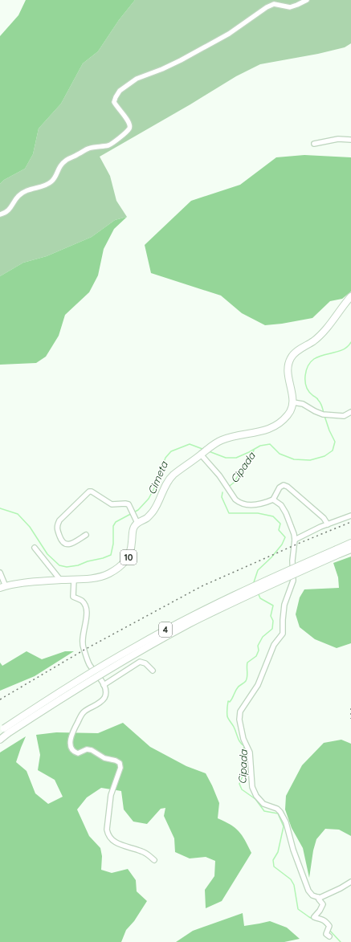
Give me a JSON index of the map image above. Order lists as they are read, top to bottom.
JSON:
{
  "streets": {
    "highway": ["10", "4"]
  },
  "water": ["Cipada", "Cimeta"]
}
